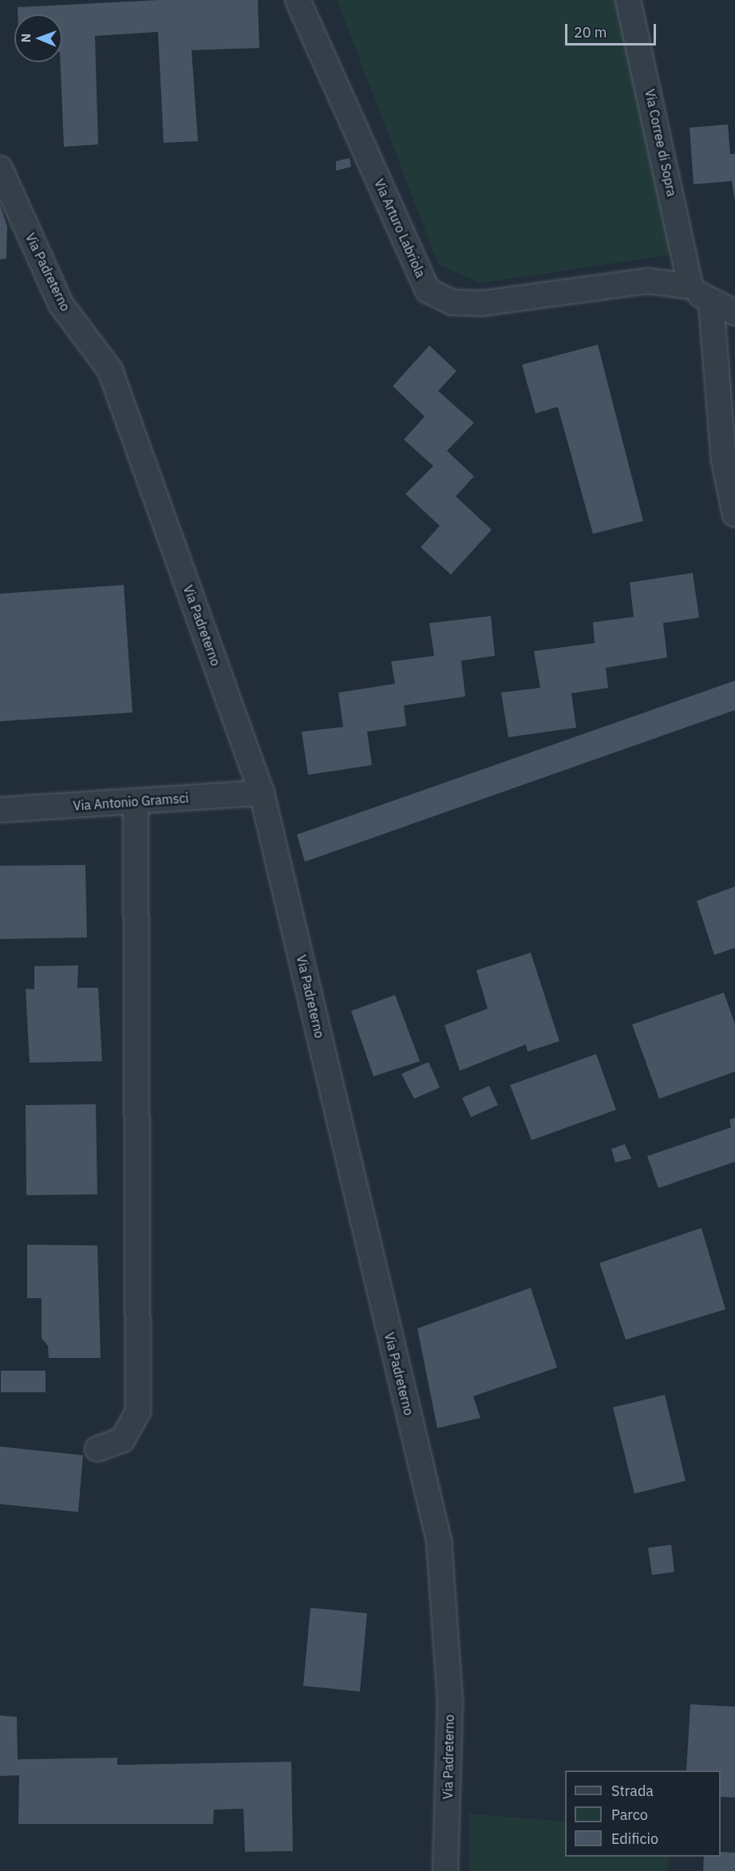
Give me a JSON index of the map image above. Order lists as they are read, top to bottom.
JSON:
{
  "streets": {
    "street": [
      "Via Corree di Sopra",
      "Via Arturo Labriola",
      "Via Padreterno",
      "Via Antonio Gramsci"
    ]
  },
  "crossings": [
    ["Via Corree di Sopra", "Via Arturo Labriola"],
    ["Via Padreterno", "Via Antonio Gramsci"]
  ],
  "legend": ["Strada", "Parco", "Edificio"],
  "scale_bar": "20 m",
  "north": "left"
}
